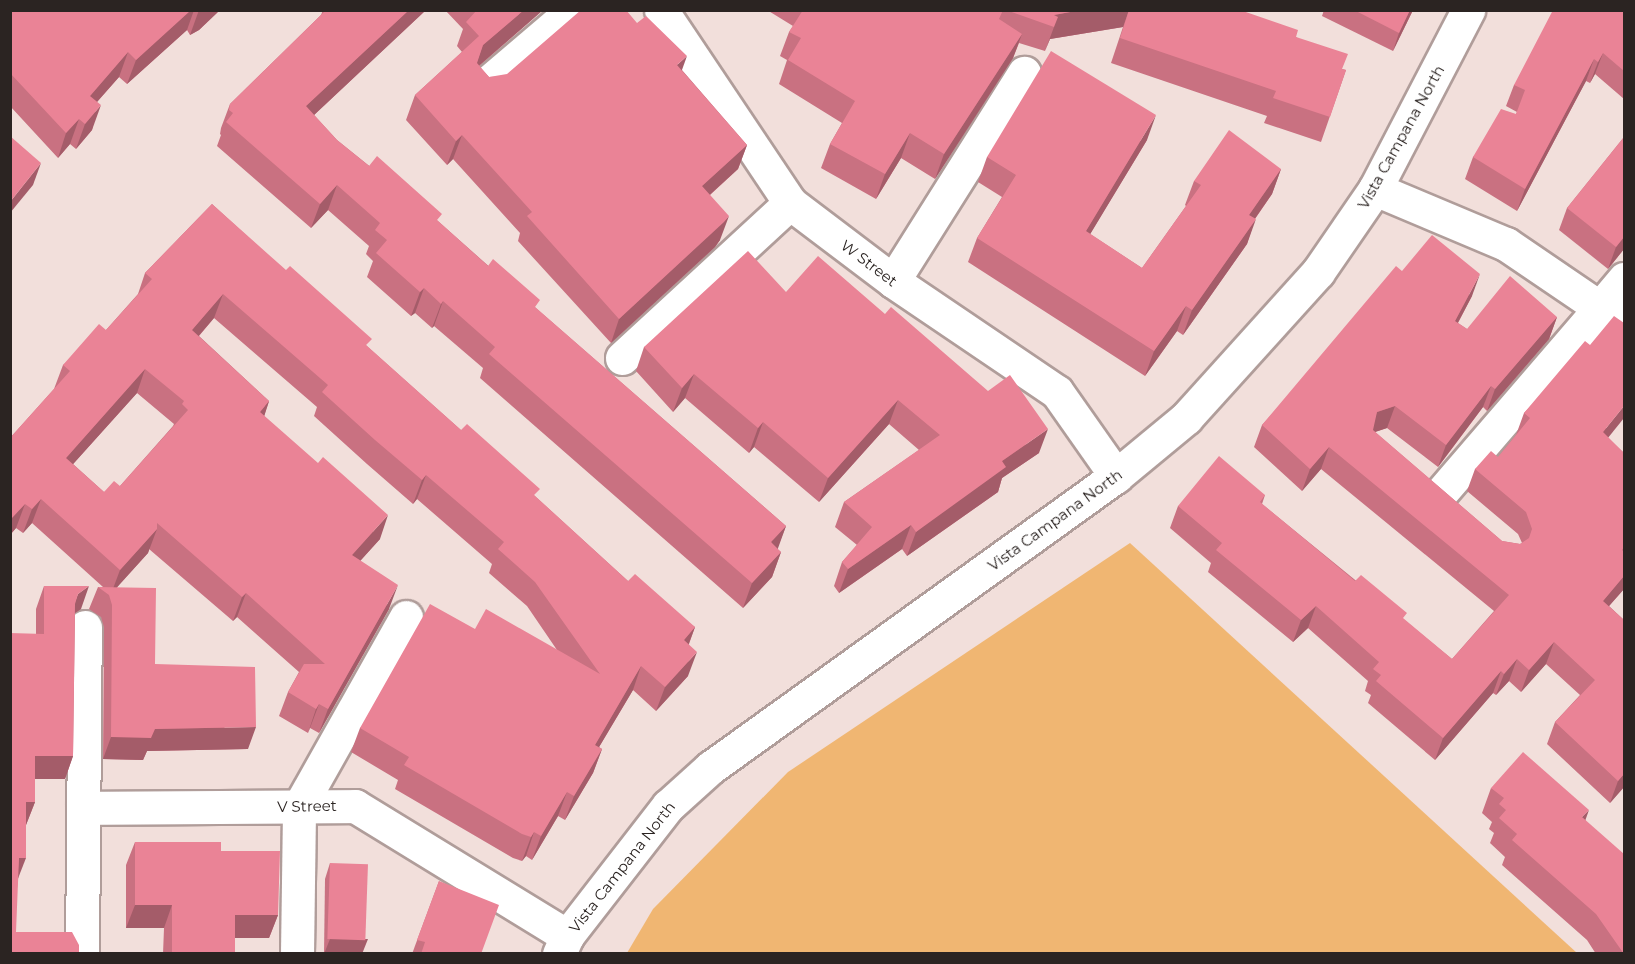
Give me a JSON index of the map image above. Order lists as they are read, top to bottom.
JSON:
{
  "streets": {
    "street": ["Vista Campana North", "W Street", "V Street"]
  },
  "crossings": [
    ["Vista Campana North", "W Street"],
    ["Vista Campana North", "V Street"]
  ]
}
